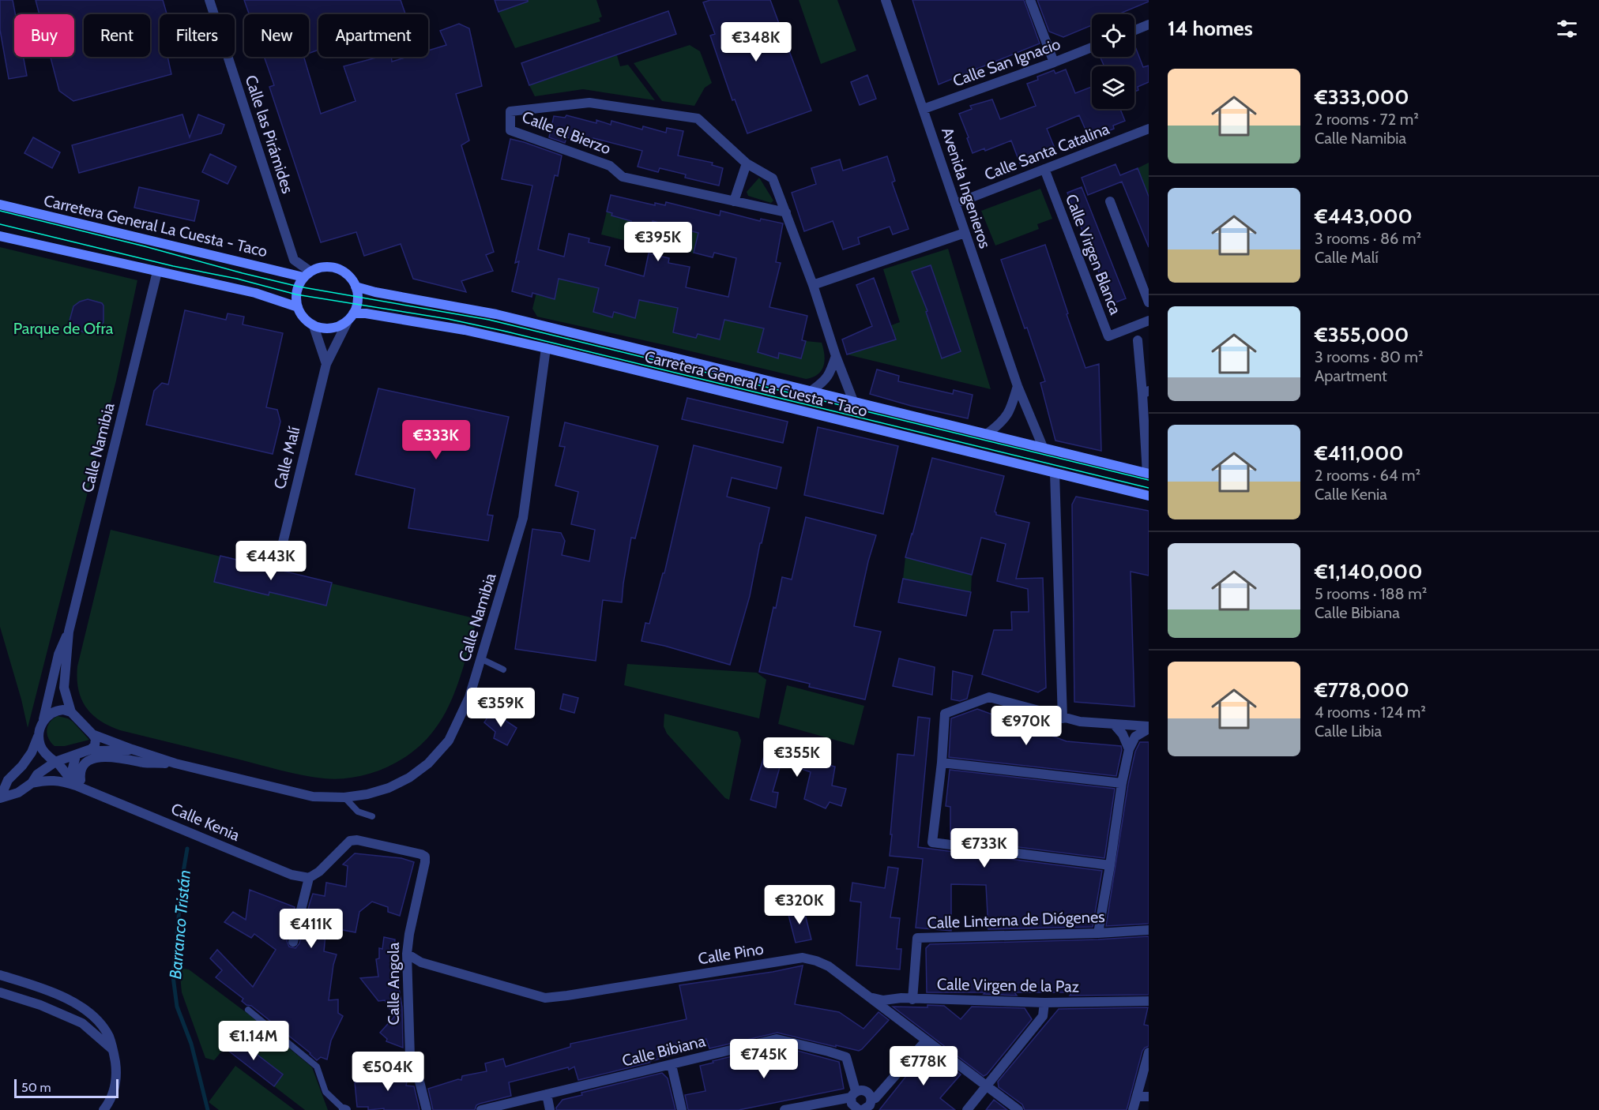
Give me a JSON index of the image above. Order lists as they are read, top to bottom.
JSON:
{
  "streets": {
    "main road": ["Carretera General La Cuesta - Taco"],
    "street": [
      "Calle San Ignacio",
      "Calle el Bierzo",
      "Calle las Pirámides",
      "Calle Santa Catalina",
      "Avenida Ingenieros",
      "Calle Virgen Blanca",
      "Calle Namibia",
      "Calle Malí",
      "Calle Kenia",
      "Calle Linterna de Diógenes",
      "Calle Pino",
      "Calle Angola",
      "Calle Virgen de la Paz",
      "Calle Bibiana"
    ]
  },
  "crossings": [
    ["Calle San Ignacio", "Avenida Ingenieros"],
    ["Calle el Bierzo", "Carretera General La Cuesta - Taco"],
    ["Calle las Pirámides", "Carretera General La Cuesta - Taco"],
    ["Calle las Pirámides", "Calle Malí"],
    ["Calle Santa Catalina", "Avenida Ingenieros"],
    ["Calle Santa Catalina", "Calle Virgen Blanca"],
    ["Avenida Ingenieros", "Carretera General La Cuesta - Taco"],
    ["Carretera General La Cuesta - Taco", "Calle Namibia"],
    ["Carretera General La Cuesta - Taco", "Calle Malí"],
    ["Calle Namibia", "Calle Kenia"],
    ["Calle Kenia", "Calle Angola"],
    ["Calle Linterna de Diógenes", "Calle Virgen de la Paz"],
    ["Calle Pino", "Calle Angola"],
    ["Calle Pino", "Calle Virgen de la Paz"]
  ],
  "water": ["Barranco Tristán"],
  "parks": ["Parque de Ofra"],
  "scale_bar": "50 m",
  "page": {
    "heading": "14 homes",
    "chip": [
      "Buy",
      "Rent",
      "Filters",
      "New",
      "Apartment"
    ],
    "price": [
      "€348K",
      "€395K",
      "€333K",
      "€443K",
      "€359K",
      "€970K",
      "€355K",
      "€733K",
      "€320K",
      "€411K",
      "€1.14M",
      "€745K",
      "€778K",
      "€504K"
    ],
    "list": [
      {
        "name": "€333,000",
        "note": "2 rooms · 72 m² · Calle Namibia"
      },
      {
        "name": "€443,000",
        "note": "3 rooms · 86 m² · Calle Malí"
      },
      {
        "name": "€355,000",
        "note": "3 rooms · 80 m² · Apartment"
      },
      {
        "name": "€411,000",
        "note": "2 rooms · 64 m² · Calle Kenia"
      },
      {
        "name": "€1,140,000",
        "note": "5 rooms · 188 m² · Calle Bibiana"
      },
      {
        "name": "€778,000",
        "note": "4 rooms · 124 m² · Calle Libia"
      }
    ],
    "scale": "50 m"
  }
}
